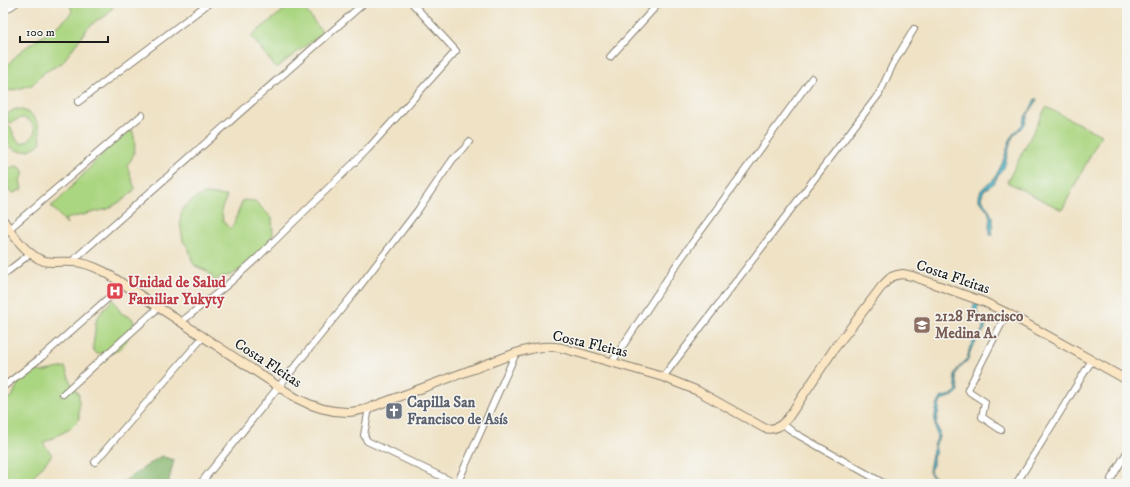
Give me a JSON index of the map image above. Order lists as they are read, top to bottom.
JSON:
{
  "streets": {
    "main road": ["Costa Fleitas"]
  },
  "places": {
    "hospital": ["Unidad de Salud Familiar Yukyty"],
    "school or university": ["2128 Francisco Medina A."],
    "church": ["Capilla San Francisco de Asís"]
  },
  "scale_bar": "100 m"
}
